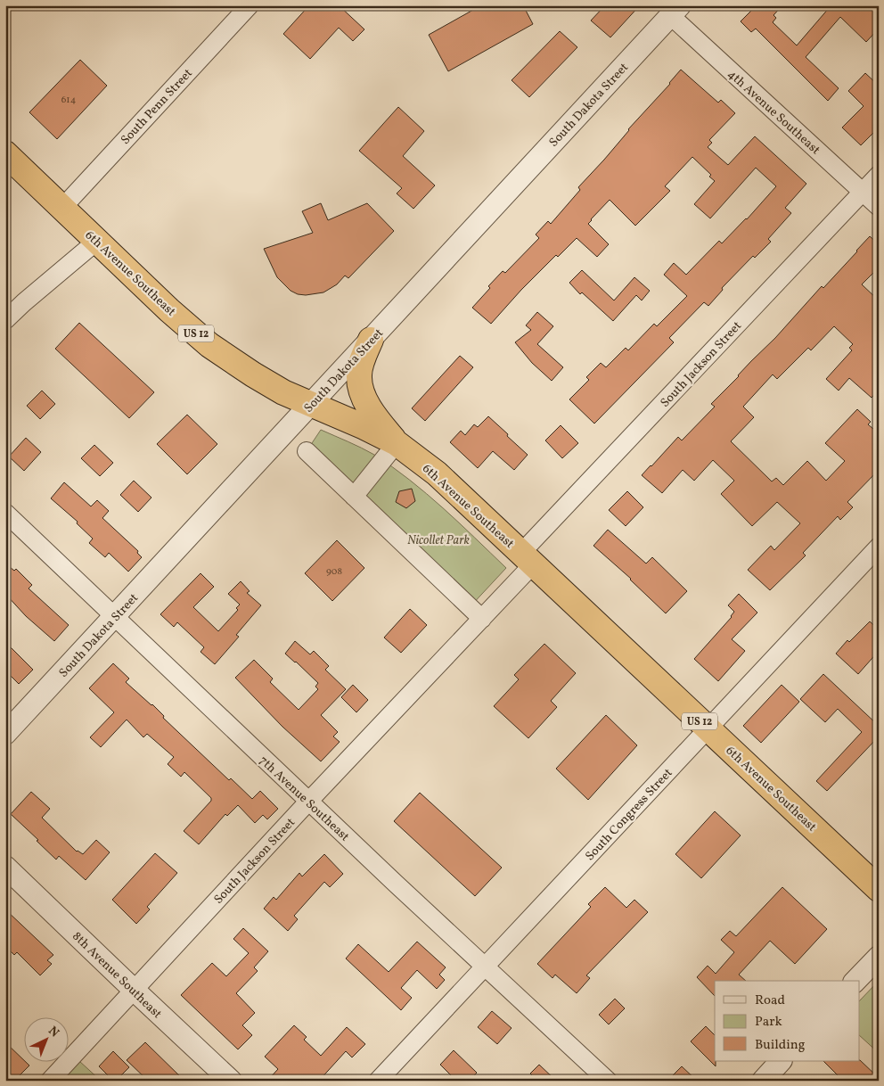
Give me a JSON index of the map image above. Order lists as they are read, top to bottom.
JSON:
{
  "streets": {
    "highway": ["6th Avenue Southeast", "US 12"],
    "street": [
      "South Dakota Street",
      "South Penn Street",
      "4th Avenue Southeast",
      "South Jackson Street",
      "7th Avenue Southeast",
      "South Congress Street",
      "8th Avenue Southeast"
    ]
  },
  "crossings": [
    ["South Dakota Street", "4th Avenue Southeast"],
    ["South Dakota Street", "6th Avenue Southeast"],
    ["South Dakota Street", "7th Avenue Southeast"],
    ["South Penn Street", "6th Avenue Southeast"],
    ["4th Avenue Southeast", "South Jackson Street"],
    ["6th Avenue Southeast", "South Jackson Street"],
    ["6th Avenue Southeast", "South Congress Street"],
    ["South Jackson Street", "7th Avenue Southeast"],
    ["South Jackson Street", "8th Avenue Southeast"],
    ["7th Avenue Southeast", "South Congress Street"]
  ],
  "parks": ["Nicollet Park"],
  "house_numbers": ["614", "908"],
  "legend": ["Road", "Park", "Building"],
  "north": "top right"
}
